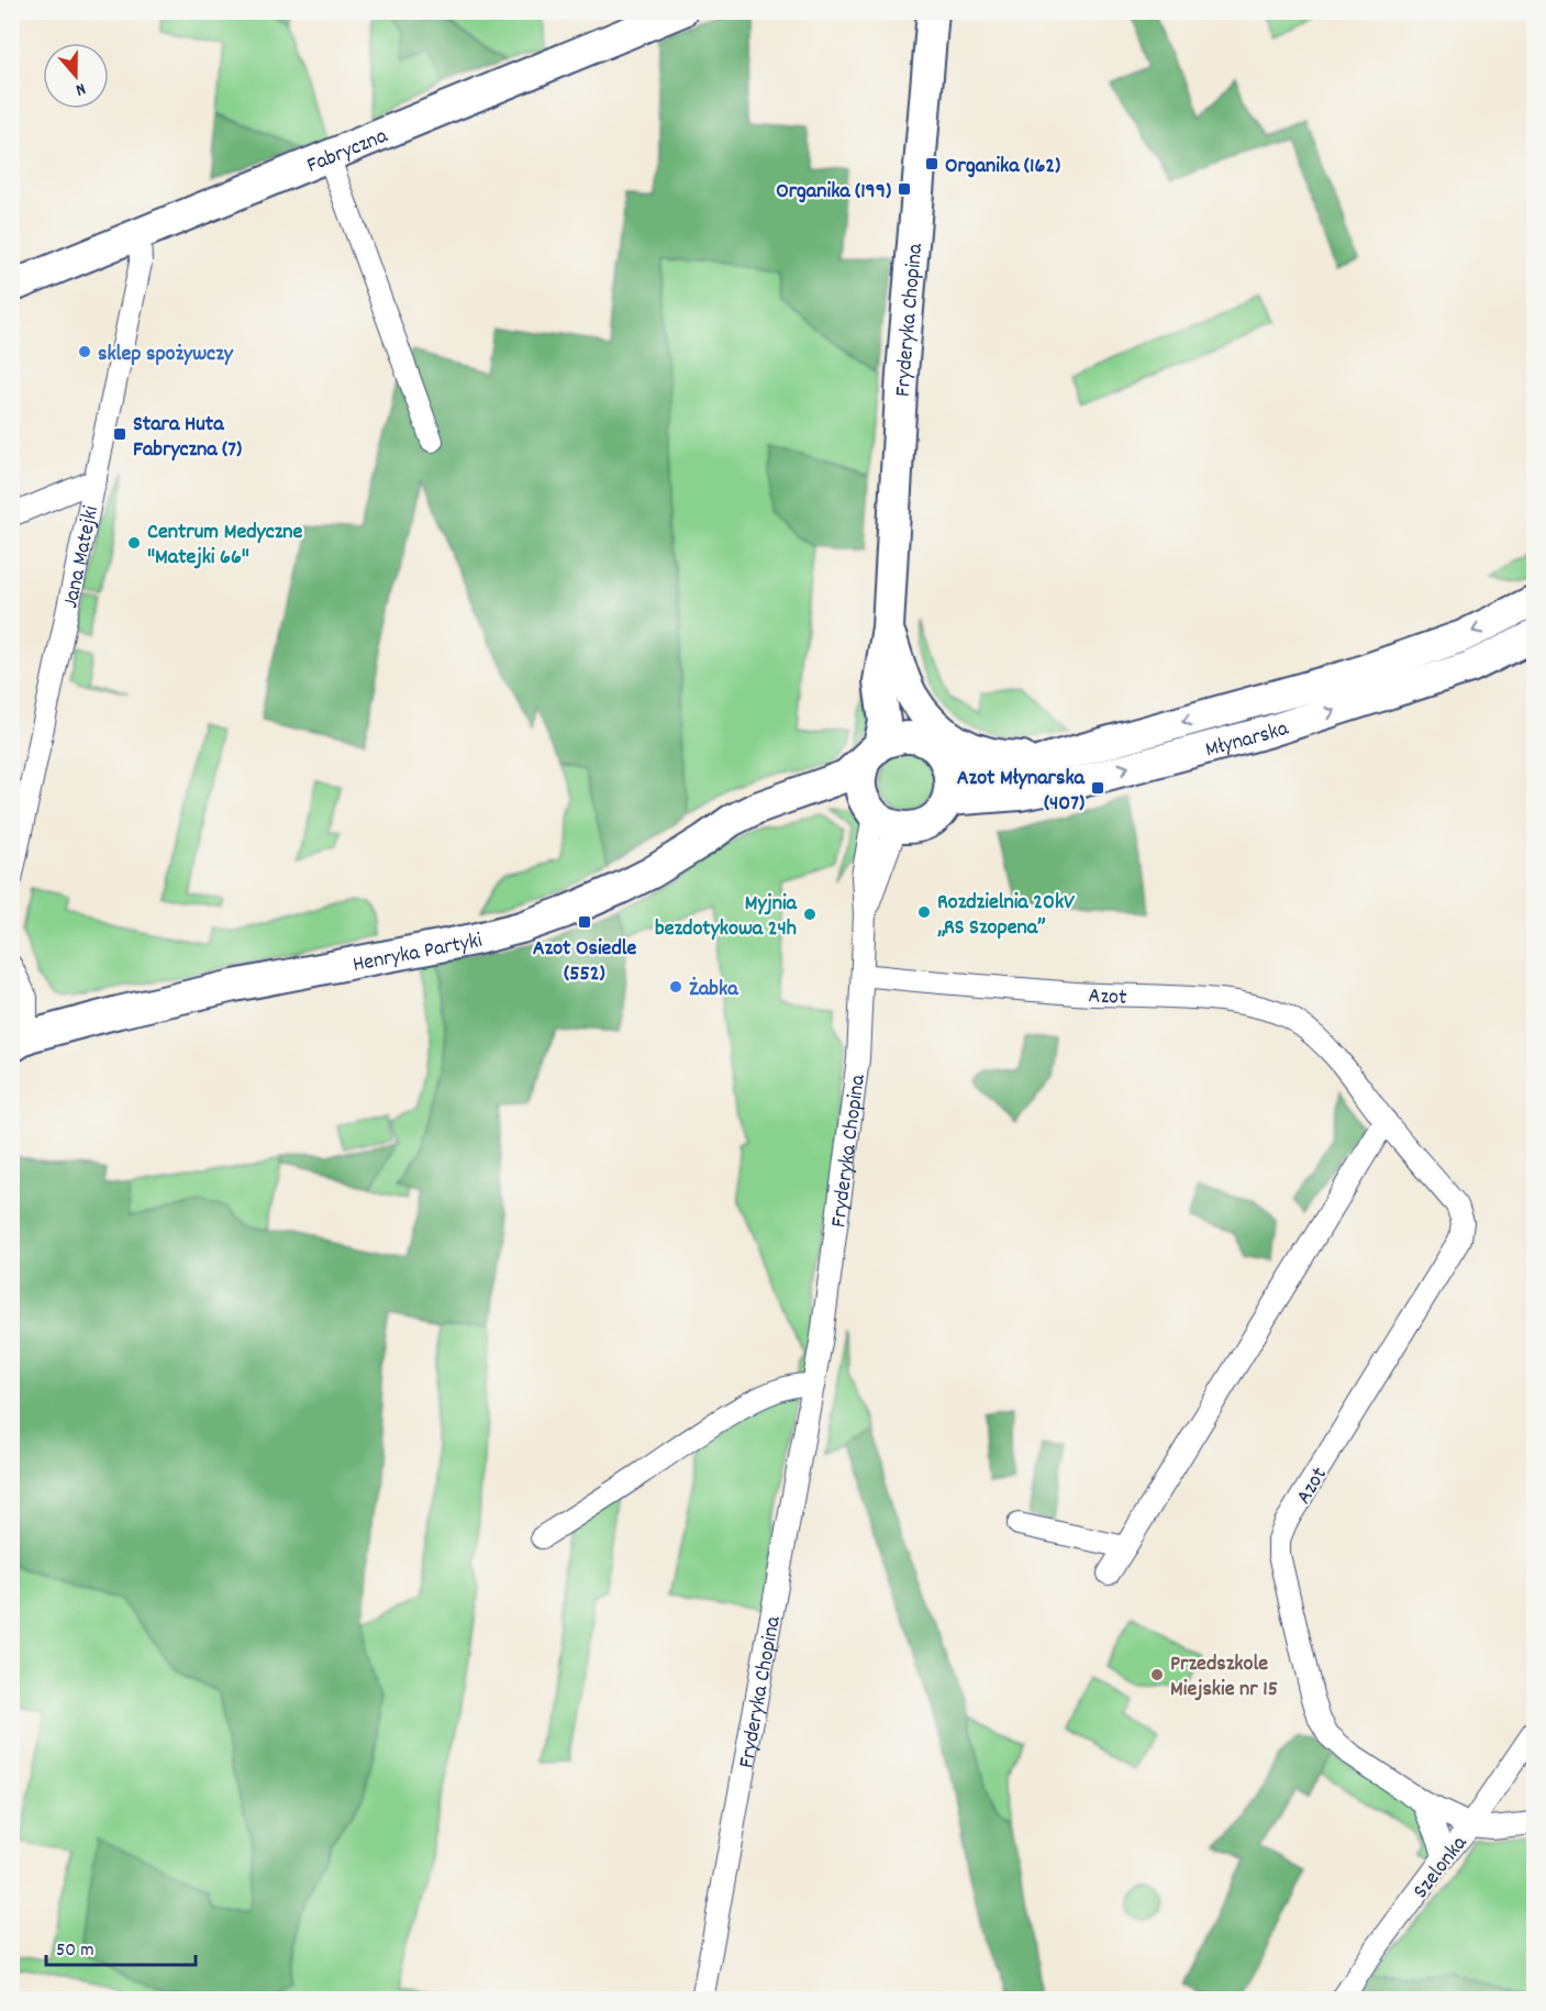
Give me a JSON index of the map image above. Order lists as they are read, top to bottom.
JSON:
{
  "streets": {
    "main road": [
      "Fabryczna",
      "Fryderyka Chopina",
      "Młynarska",
      "Henryka Partyki"
    ],
    "street": ["Jana Matejki", "Azot", "Szelonka"]
  },
  "crossings": [
    ["Fabryczna", "Jana Matejki"],
    ["Fryderyka Chopina", "Młynarska"],
    ["Fryderyka Chopina", "Azot"],
    ["Azot", "Szelonka"]
  ],
  "places": {
    "transit": [
      "Organika (162)",
      "Organika (199)",
      "Stara Huta Fabryczna (7)",
      "Azot Młynarska (407)",
      "Azot Osiedle (552)"
    ],
    "other": [
      "sklep spożywczy",
      "Centrum Medyczne \"Matejki 66\"",
      "Rozdzielnia 20kV „RS Szopena”",
      "Myjnia bezdotykowa 24h",
      "Żabka",
      "Przedszkole Miejskie nr 15"
    ]
  },
  "scale_bar": "50 m",
  "north": "bottom"
}
